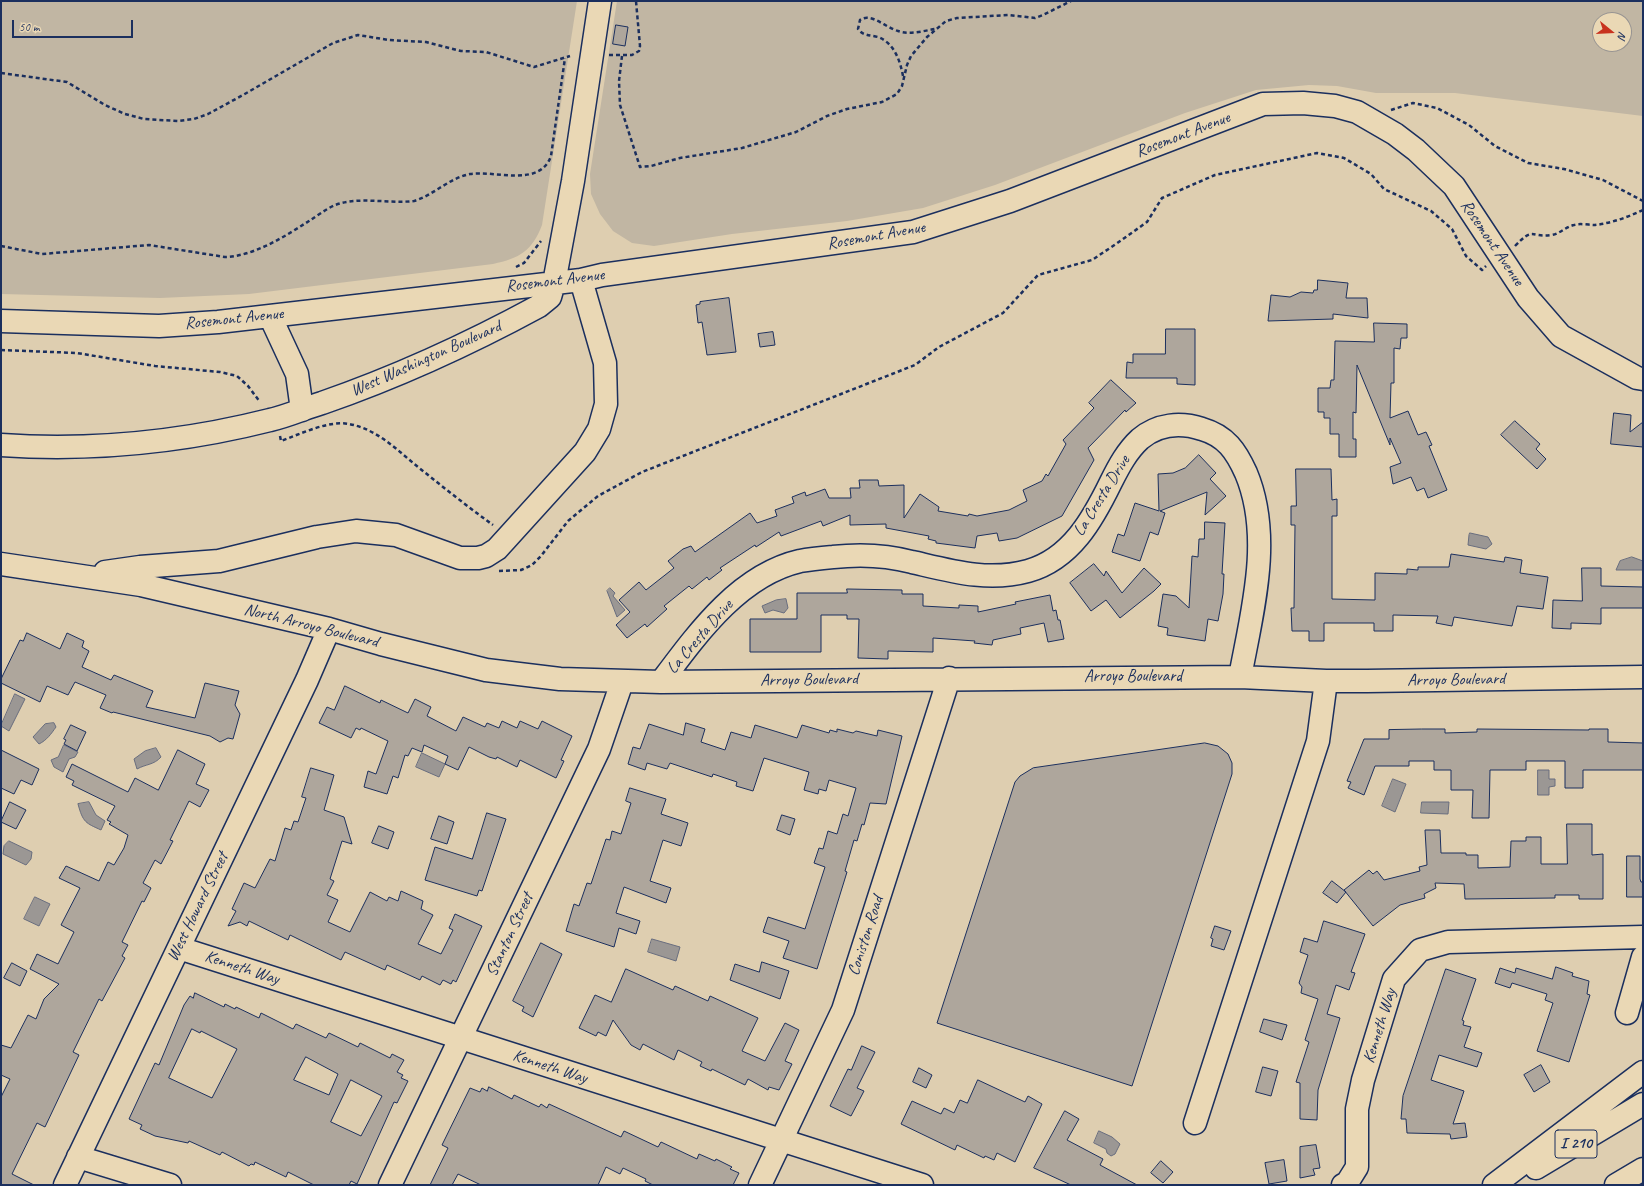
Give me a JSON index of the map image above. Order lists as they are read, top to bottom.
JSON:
{
  "streets": {
    "main road": [
      "Rosemont Avenue",
      "West Washington Boulevard",
      "La Cresta Drive",
      "North Arroyo Boulevard",
      "Arroyo Boulevard",
      "West Howard Street",
      "Stanton Street",
      "Coniston Road",
      "Kenneth Way",
      "I 210"
    ]
  },
  "crossings": [
    ["Rosemont Avenue", "West Washington Boulevard"],
    ["La Cresta Drive", "Arroyo Boulevard"],
    ["North Arroyo Boulevard", "Arroyo Boulevard"],
    ["North Arroyo Boulevard", "West Howard Street"],
    ["North Arroyo Boulevard", "Stanton Street"],
    ["Arroyo Boulevard", "Stanton Street"],
    ["Arroyo Boulevard", "Coniston Road"],
    ["West Howard Street", "Kenneth Way"],
    ["Stanton Street", "Kenneth Way"],
    ["Coniston Road", "Kenneth Way"]
  ],
  "scale_bar": "50 m",
  "north": "right"
}
